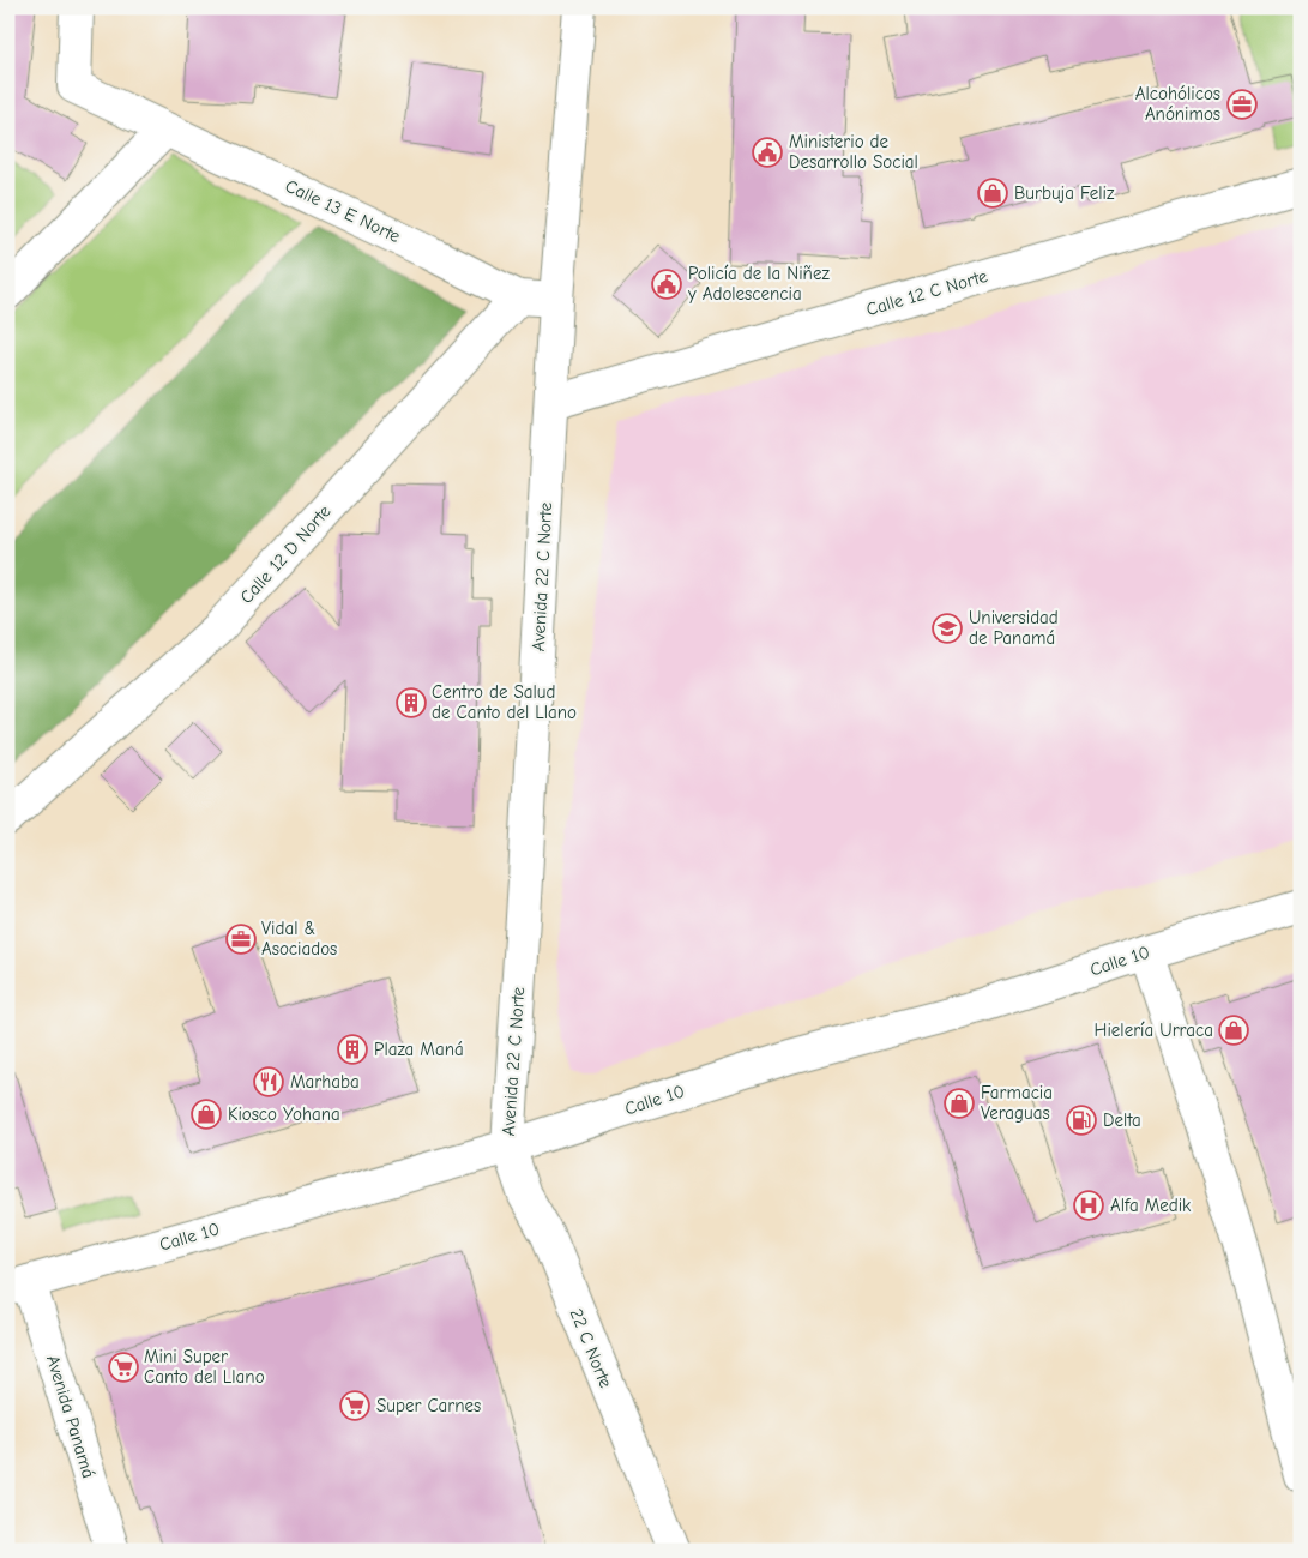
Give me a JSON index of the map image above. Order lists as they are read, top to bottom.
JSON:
{
  "streets": {
    "street": [
      "Calle 13 E Norte",
      "Calle 12 C Norte",
      "Calle 12 D Norte",
      "Avenida 22 C Norte",
      "Calle 10",
      "22 C Norte",
      "Avenida Panamá"
    ]
  },
  "crossings": [
    ["Calle 13 E Norte", "Calle 12 D Norte"],
    ["Calle 12 C Norte", "Avenida 22 C Norte"],
    ["Avenida 22 C Norte", "Calle 10"],
    ["Avenida 22 C Norte", "22 C Norte"],
    ["Calle 10", "22 C Norte"],
    ["Calle 10", "Avenida Panamá"]
  ],
  "places": {
    "office": ["Alcohólicos Anónimos", "Vidal & Asociados"],
    "public building": ["Ministerio de Desarrollo Social", "Policía de la Niñez y Adolescencia"],
    "shop": [
      "Burbuja Feliz",
      "Hielería Urraca",
      "Farmacia Veraguas",
      "Kiosco Yohana"
    ],
    "school or university": ["Universidad de Panamá"],
    "building": ["Centro de Salud de Canto del Llano", "Plaza Maná"],
    "restaurant": ["Marhaba"],
    "fuel station": ["Delta"],
    "hospital": ["Alfa Medik"],
    "supermarket": ["Mini Super Canto del Llano", "Super Carnes"]
  }
}
